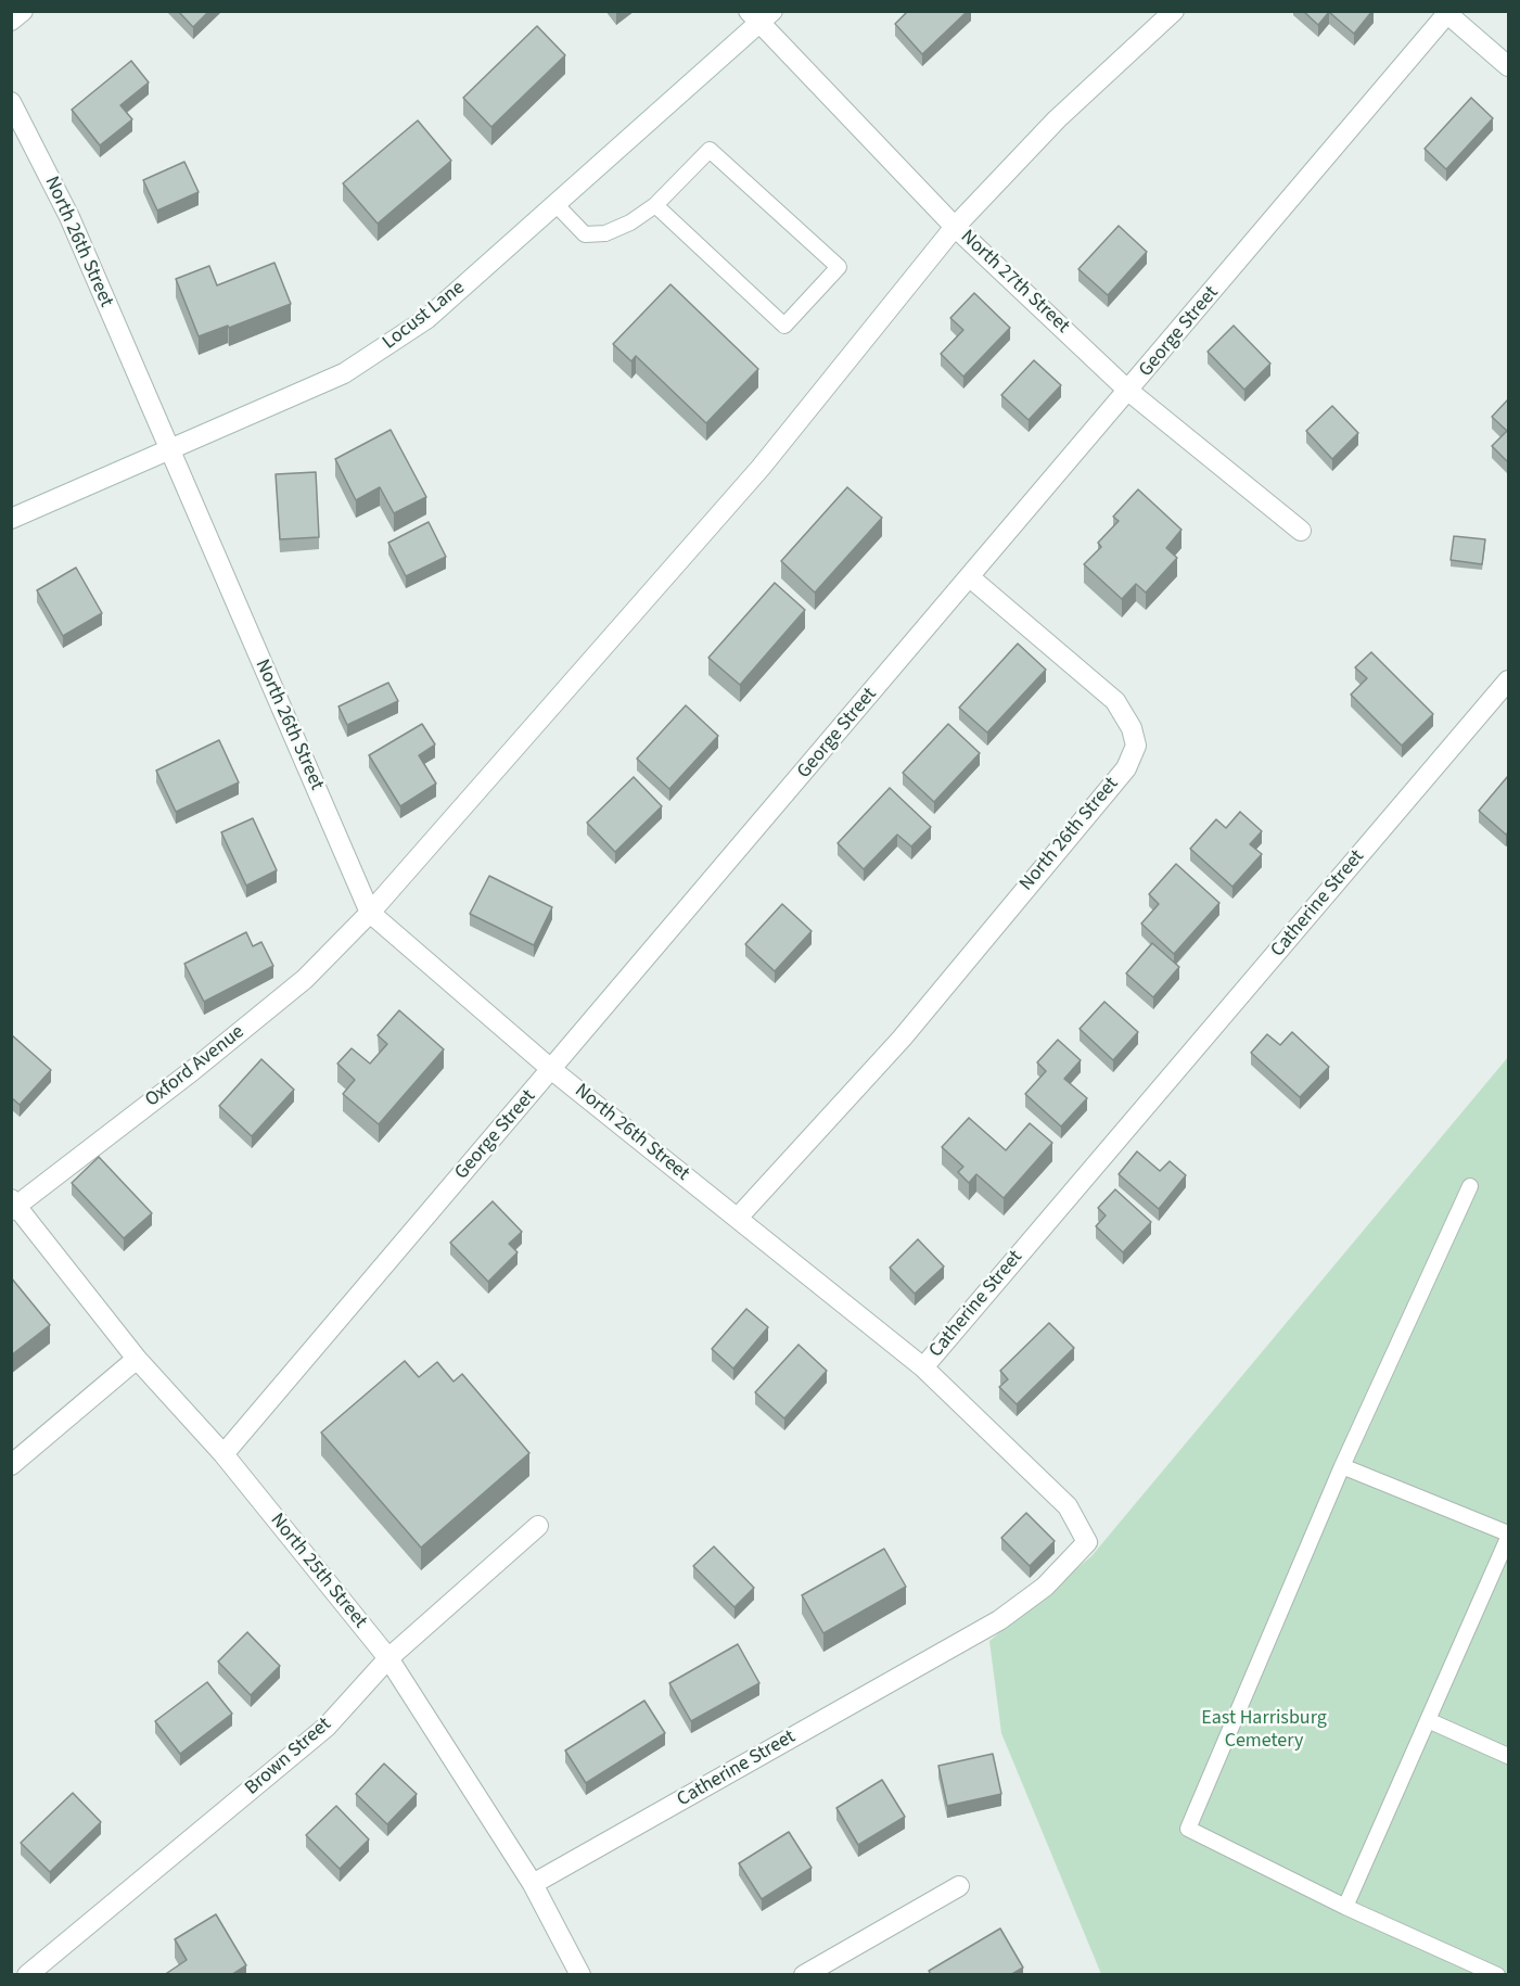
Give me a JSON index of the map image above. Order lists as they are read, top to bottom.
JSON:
{
  "streets": {
    "street": [
      "North 26th Street",
      "North 27th Street",
      "Locust Lane",
      "George Street",
      "Catherine Street",
      "Oxford Avenue",
      "North 25th Street",
      "Brown Street"
    ]
  },
  "crossings": [
    ["North 26th Street", "Locust Lane"],
    ["North 26th Street", "George Street"],
    ["North 26th Street", "Catherine Street"],
    ["North 26th Street", "Oxford Avenue"],
    ["North 27th Street", "Locust Lane"],
    ["North 27th Street", "George Street"],
    ["George Street", "North 25th Street"],
    ["Catherine Street", "North 25th Street"],
    ["Oxford Avenue", "North 25th Street"],
    ["North 25th Street", "Brown Street"]
  ],
  "parks": ["East Harrisburg Cemetery"]
}
